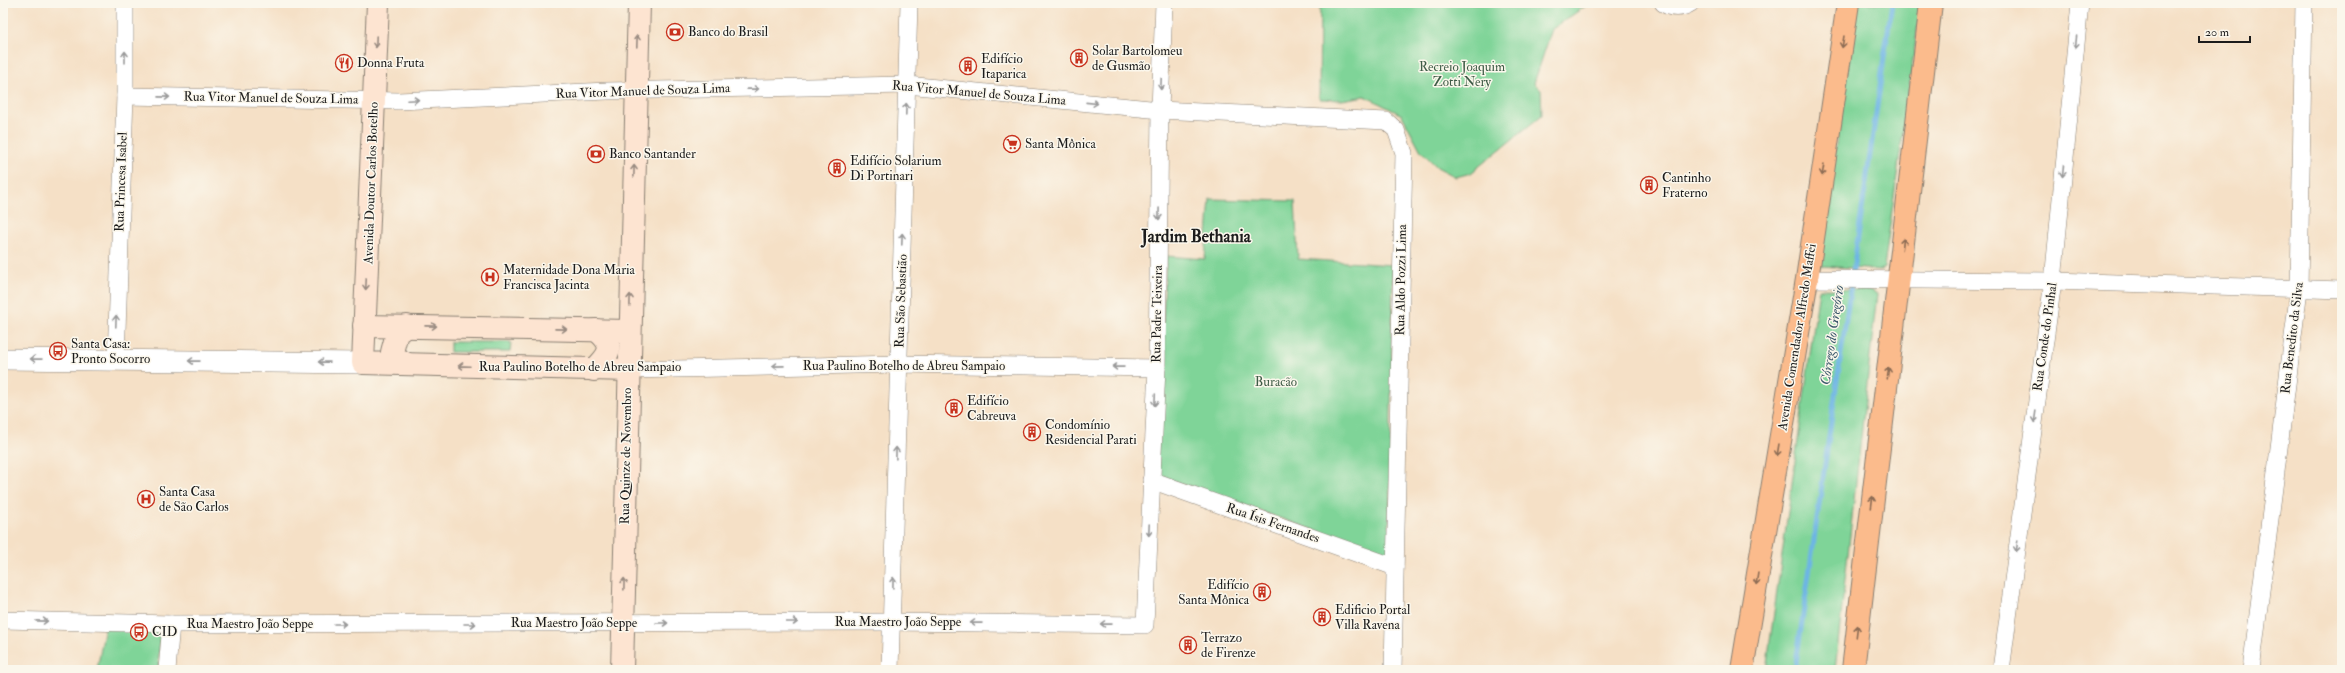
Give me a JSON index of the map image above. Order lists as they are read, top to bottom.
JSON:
{
  "streets": {
    "main road": [
      "Avenida Doutor Carlos Botelho",
      "Avenida Comendador Alfredo Maffei",
      "Rua Paulino Botelho de Abreu Sampaio",
      "Rua Quinze de Novembro"
    ],
    "street": [
      "Rua Vitor Manuel de Souza Lima",
      "Rua Princesa Isabel",
      "Rua Aldo Pozzi Lima",
      "Rua São Sebastião",
      "Rua Padre Teixeira",
      "Rua Conde do Pinhal",
      "Rua Benedito da Silva",
      "Rua Ísis Fernandes",
      "Rua Maestro João Seppe"
    ]
  },
  "crossings": [
    ["Rua Vitor Manuel de Souza Lima", "Rua Princesa Isabel"],
    ["Rua Vitor Manuel de Souza Lima", "Avenida Doutor Carlos Botelho"],
    ["Rua Vitor Manuel de Souza Lima", "Rua Aldo Pozzi Lima"],
    ["Rua Vitor Manuel de Souza Lima", "Rua São Sebastião"],
    ["Rua Vitor Manuel de Souza Lima", "Rua Padre Teixeira"],
    ["Rua Vitor Manuel de Souza Lima", "Rua Quinze de Novembro"],
    ["Rua Princesa Isabel", "Rua Paulino Botelho de Abreu Sampaio"],
    ["Avenida Doutor Carlos Botelho", "Rua Paulino Botelho de Abreu Sampaio"],
    ["Rua Aldo Pozzi Lima", "Rua Padre Teixeira"],
    ["Rua Aldo Pozzi Lima", "Rua Ísis Fernandes"],
    ["Rua São Sebastião", "Rua Paulino Botelho de Abreu Sampaio"],
    ["Rua São Sebastião", "Rua Maestro João Seppe"],
    ["Rua Padre Teixeira", "Rua Paulino Botelho de Abreu Sampaio"],
    ["Rua Padre Teixeira", "Rua Ísis Fernandes"],
    ["Rua Padre Teixeira", "Rua Maestro João Seppe"],
    ["Rua Paulino Botelho de Abreu Sampaio", "Rua Quinze de Novembro"],
    ["Rua Quinze de Novembro", "Rua Maestro João Seppe"]
  ],
  "one_way": [
    "Rua Vitor Manuel de Souza Lima",
    "Rua Princesa Isabel",
    "Avenida Doutor Carlos Botelho",
    "Rua São Sebastião",
    "Rua Padre Teixeira",
    "Rua Conde do Pinhal",
    "Rua Paulino Botelho de Abreu Sampaio",
    "Rua Quinze de Novembro"
  ],
  "districts": ["Jardim Bethania"],
  "water": ["Córrego do Gregório"],
  "parks": ["Recreio Joaquim Zotti Nery", "Buracão"],
  "places": {
    "bank": ["Banco do Brasil", "Banco Santander"],
    "building": [
      "Solar Bartolomeu de Gusmão",
      "Edifício Itaparica",
      "Edifício Solarium Di Portinari",
      "Cantinho Fraterno",
      "Edifício Cabreuva",
      "Condomínio Residencial Parati",
      "Edifício Santa Mônica",
      "Edificio Portal Villa Ravena",
      "Terrazo de Firenze"
    ],
    "restaurant": ["Donna Fruta"],
    "supermarket": ["Santa Mônica"],
    "hospital": ["Maternidade Dona Maria Francisca Jacinta", "Santa Casa de São Carlos"],
    "bus stop": ["Santa Casa: Pronto Socorro", "CID"]
  },
  "scale_bar": "20 m"
}
